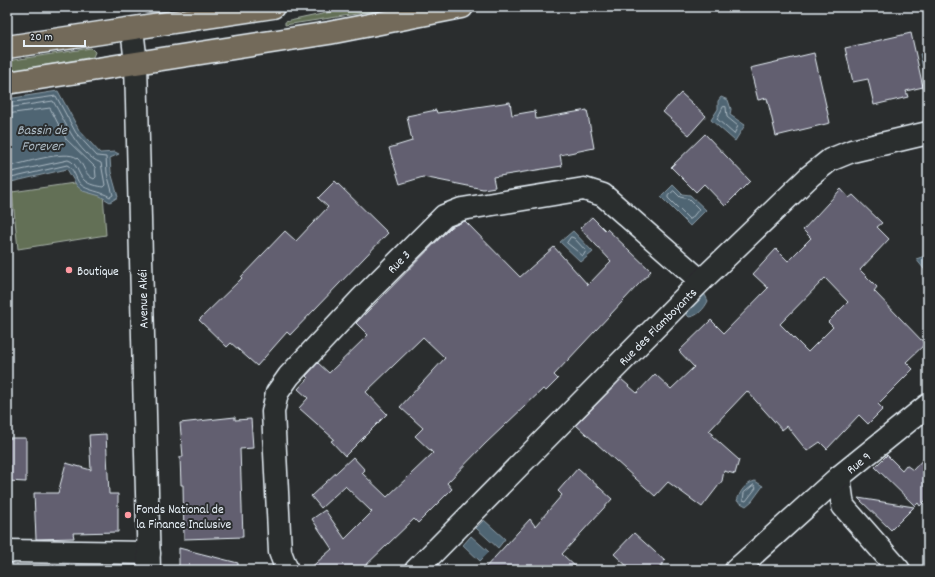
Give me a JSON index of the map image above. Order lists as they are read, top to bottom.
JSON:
{
  "streets": {
    "street": [
      "Rue 3",
      "Avenue Akéi",
      "Rue des Flamboyants",
      "Rue 9"
    ]
  },
  "crossings": [
    ["Rue 3", "Rue des Flamboyants"]
  ],
  "water": ["Bassin de Forever"],
  "places": ["Boutique", "Fonds National de la Finance Inclusive"],
  "scale_bar": "20 m"
}
